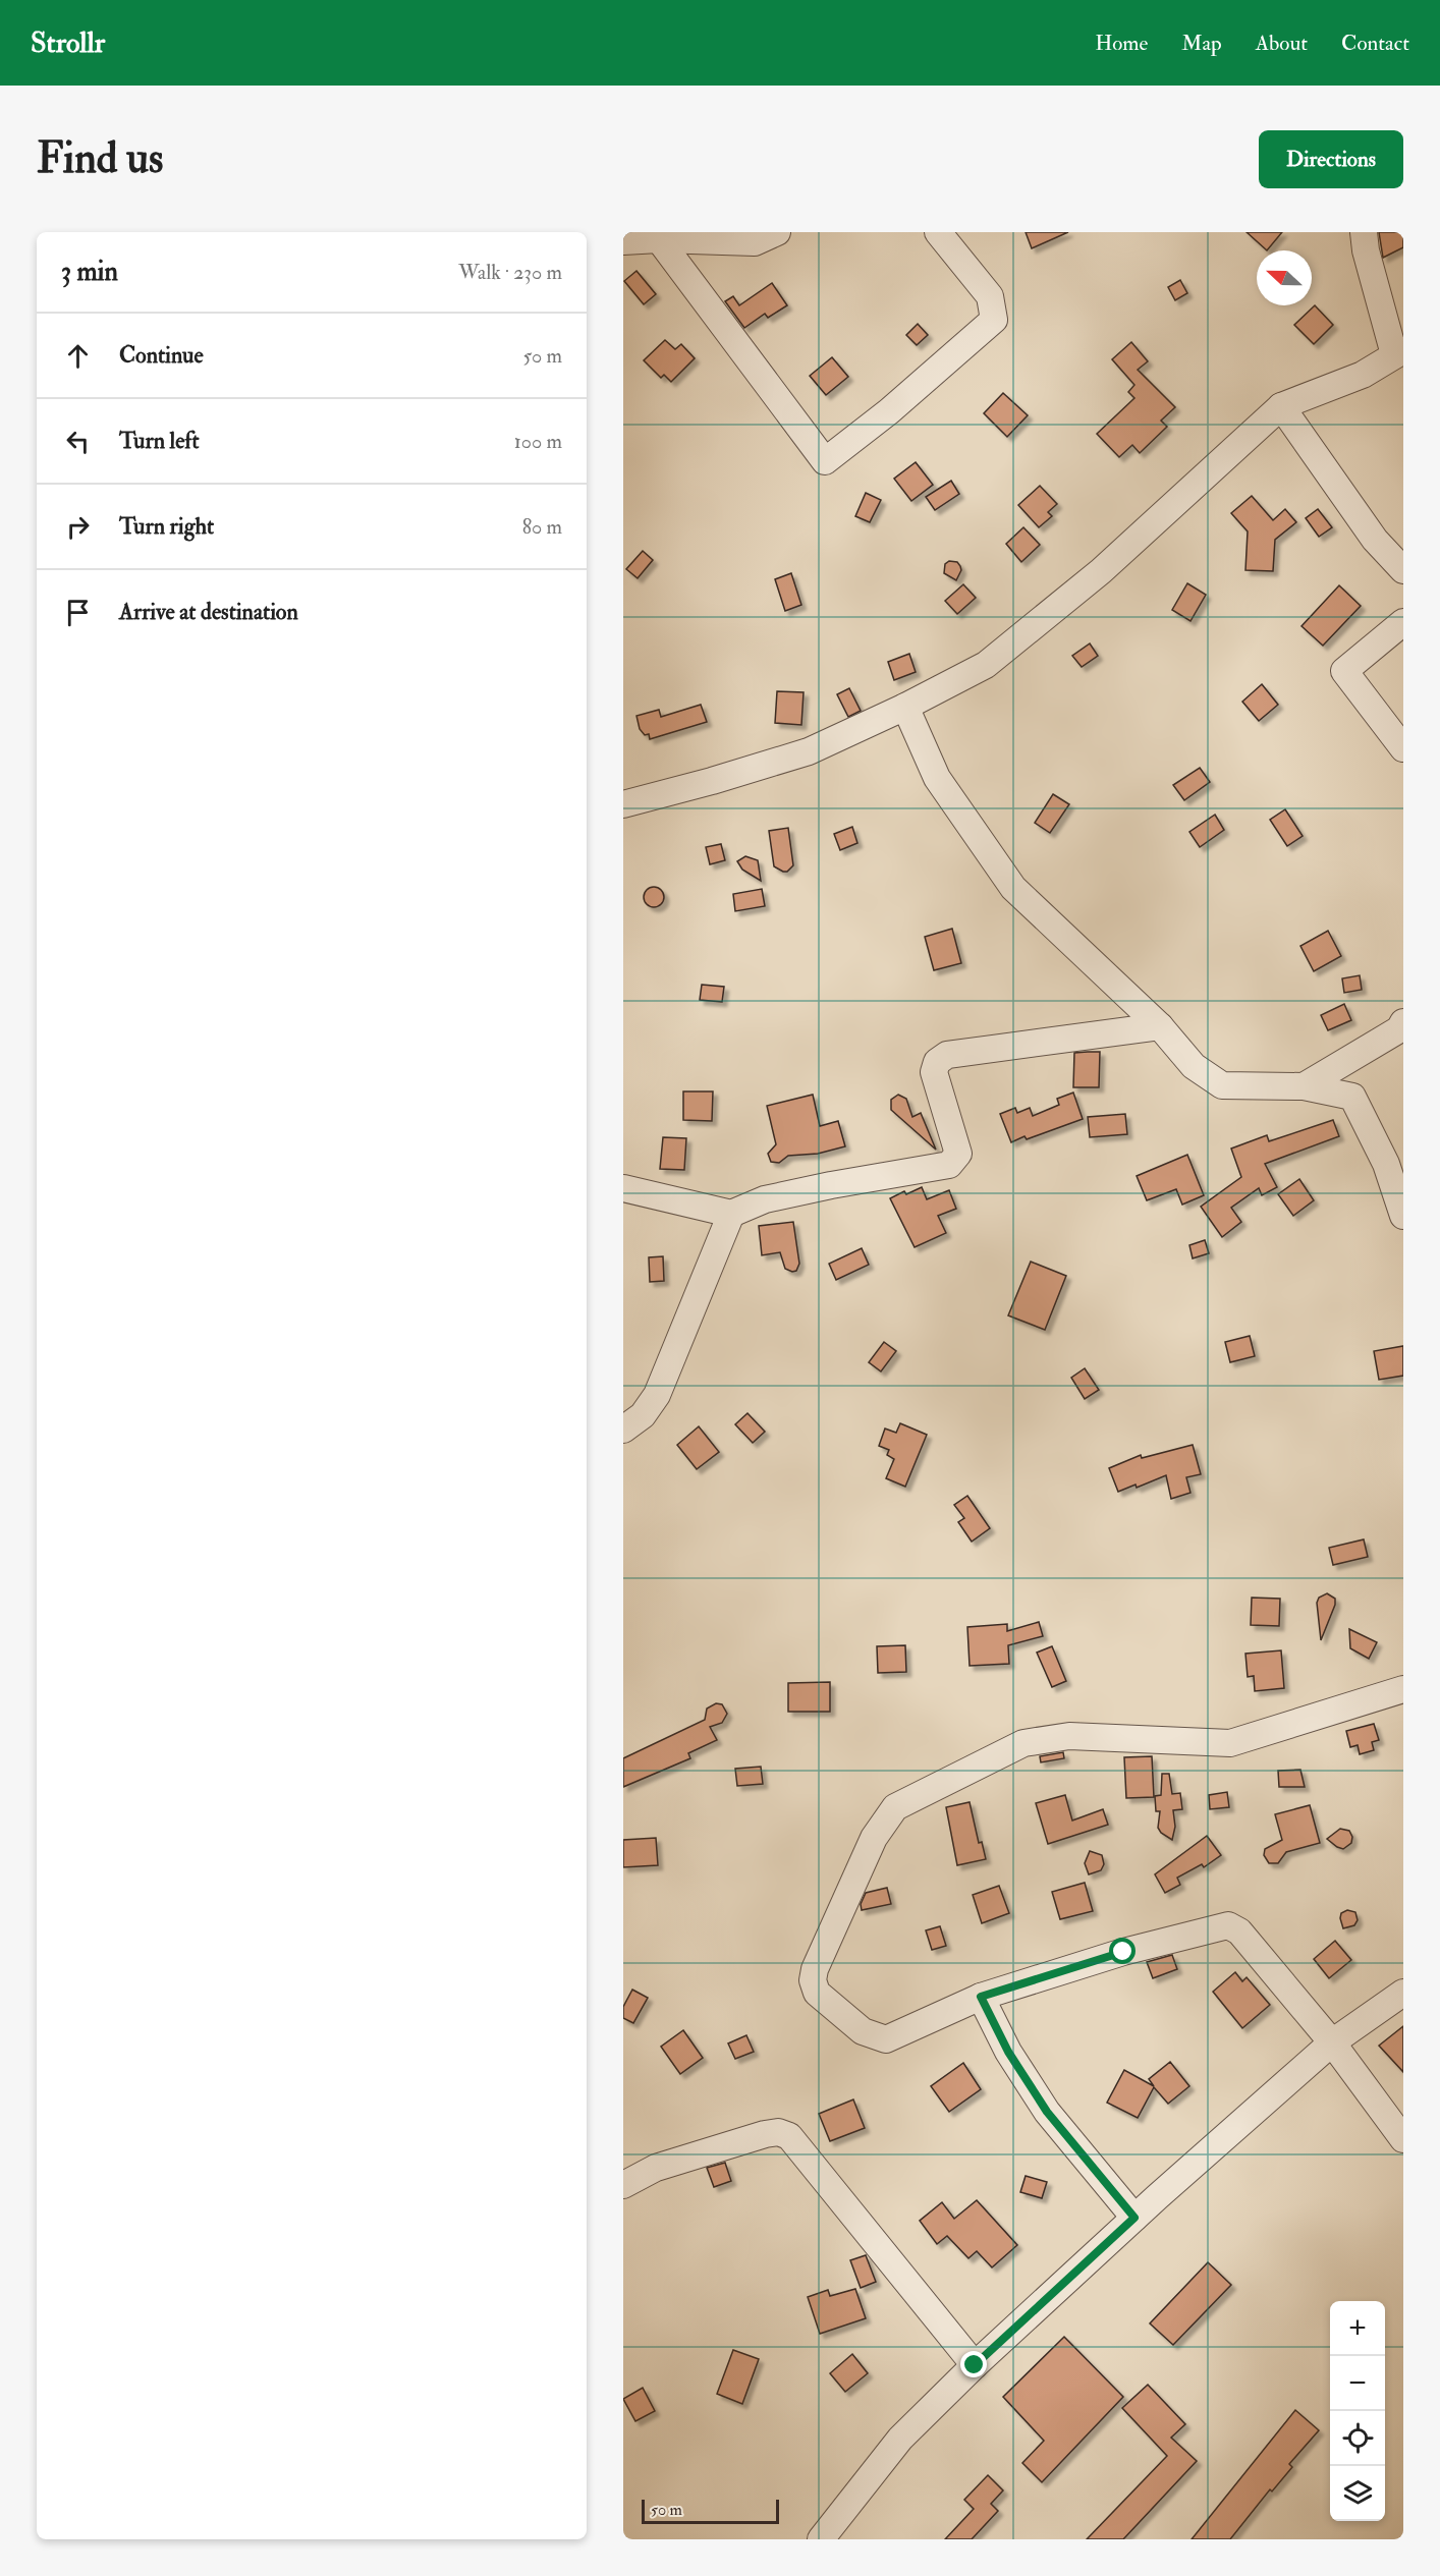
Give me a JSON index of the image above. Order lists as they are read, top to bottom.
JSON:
{
  "scale_bar": "50 m",
  "north": "left",
  "page": {
    "header": "Strollr",
    "nav": [
      "Home",
      "Map",
      "About",
      "Contact"
    ],
    "buttons": "Directions",
    "title": "Find us",
    "heading": ["3 min", "Walk · 230 m"],
    "list": [
      ["Continue", "50 m"],
      ["Turn left", "100 m"],
      ["Turn right", "80 m"],
      "Arrive at destination"
    ],
    "map_buttons": ["+", "−"],
    "scale": "50 m"
  }
}
